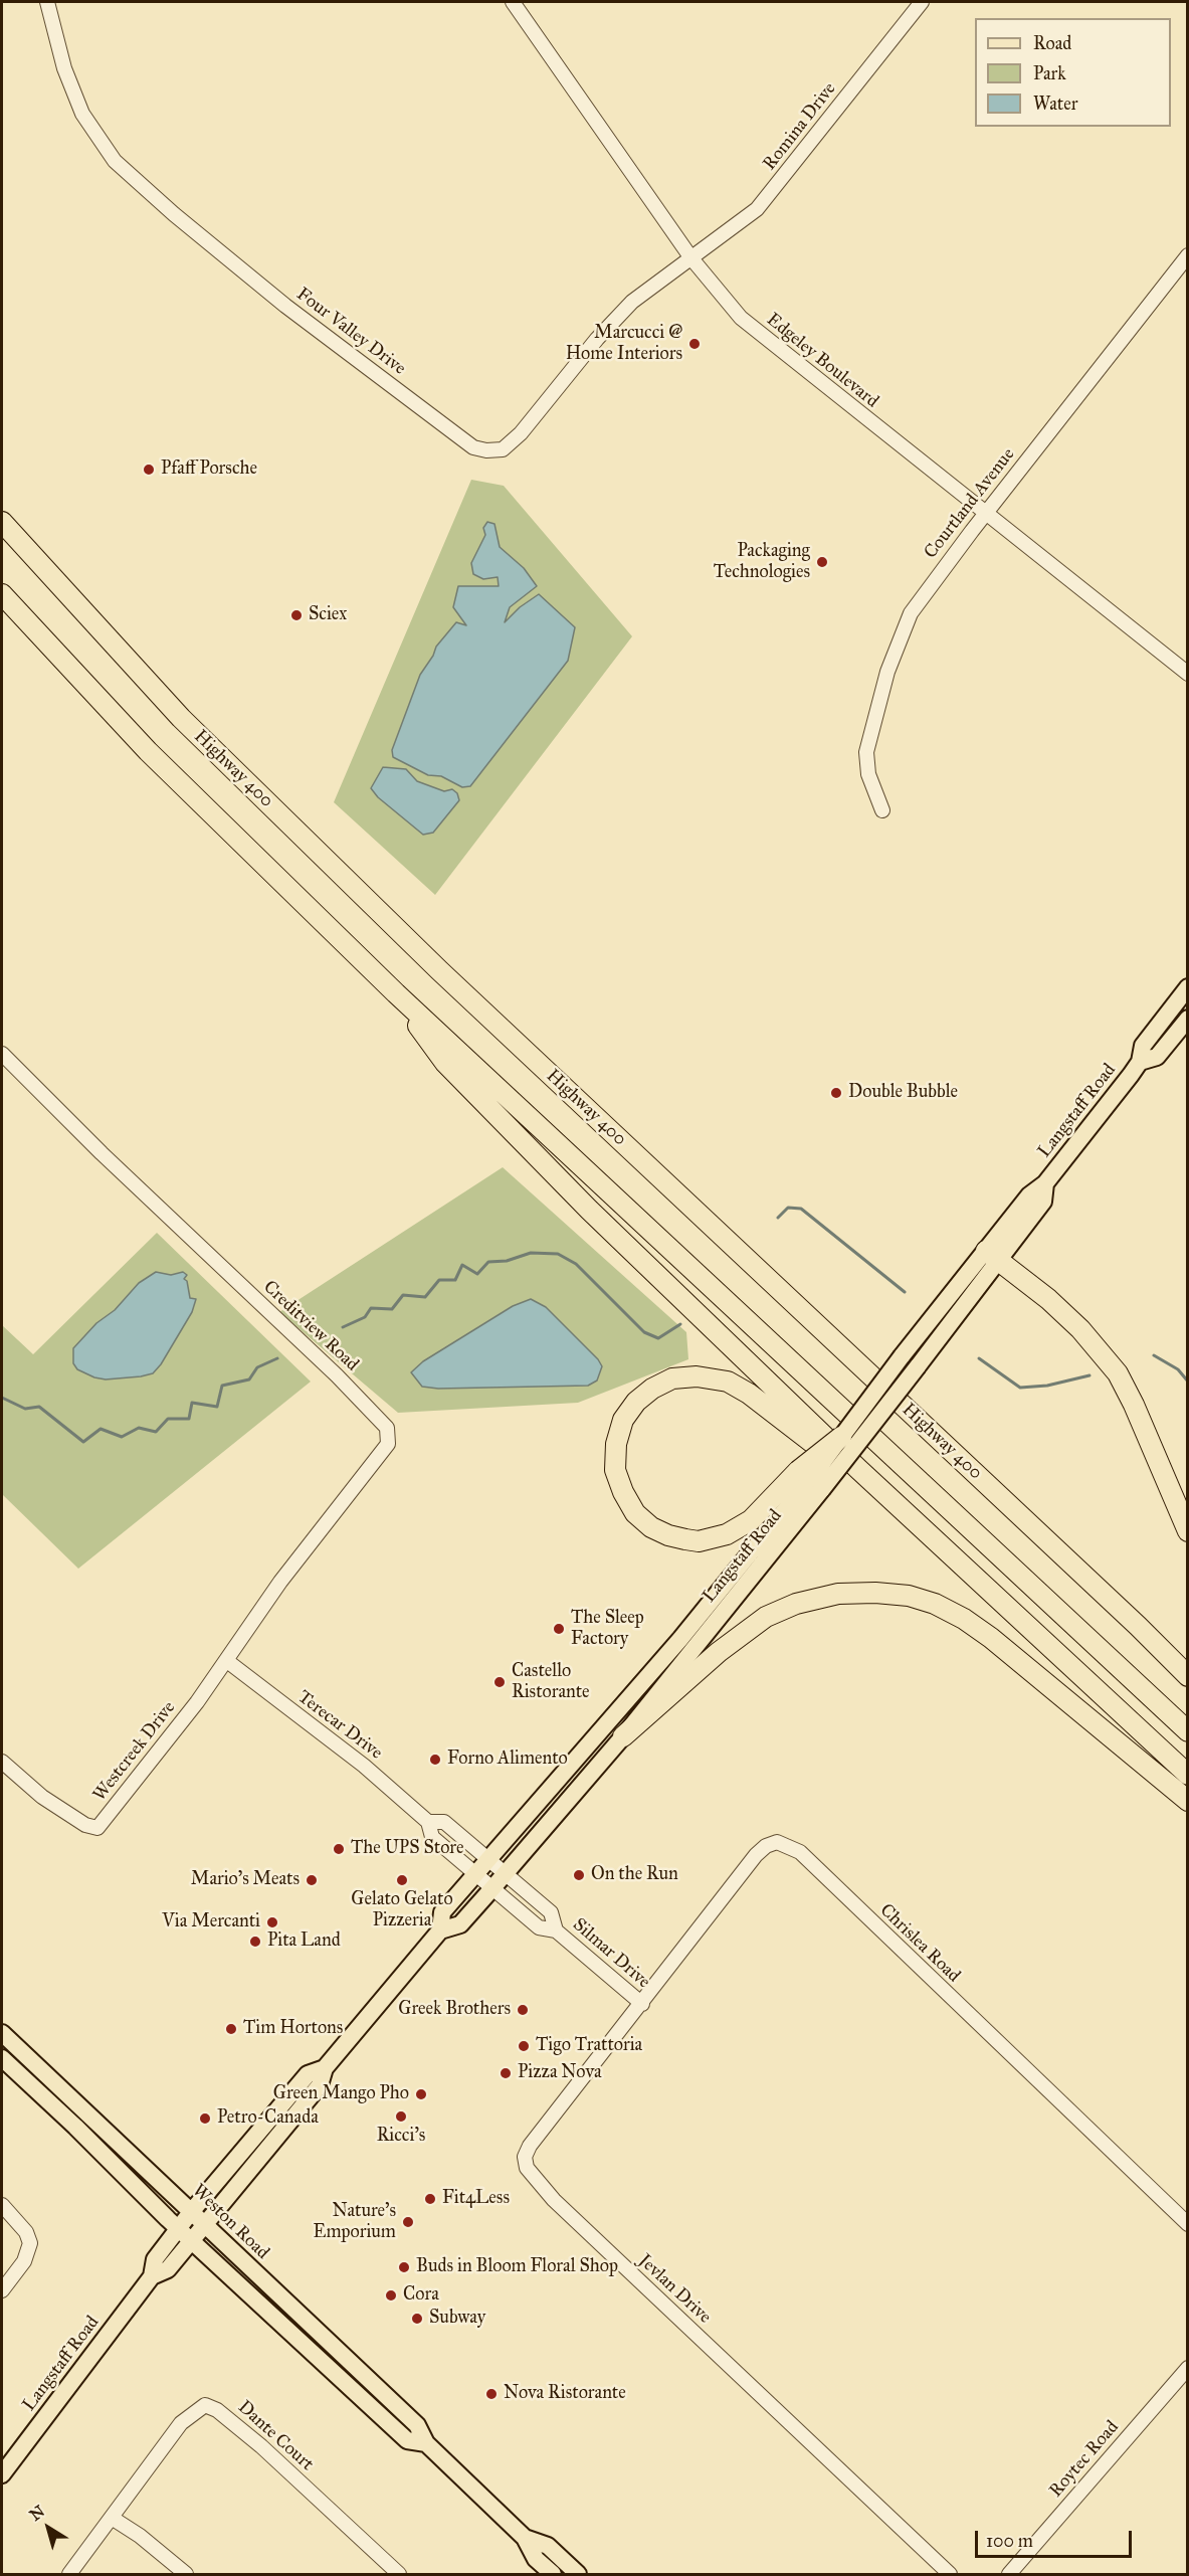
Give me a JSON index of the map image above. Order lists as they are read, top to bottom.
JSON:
{
  "streets": {
    "highway": ["Highway 400"],
    "main road": ["Langstaff Road", "Weston Road"],
    "street": [
      "Romina Drive",
      "Four Valley Drive",
      "Edgeley Boulevard",
      "Courtland Avenue",
      "Creditview Road",
      "Terecar Drive",
      "Westcreek Drive",
      "Chrislea Road",
      "Silmar Drive",
      "Jevlan Drive",
      "Dante Court",
      "Roytec Road"
    ]
  },
  "crossings": [
    ["Romina Drive", "Four Valley Drive"],
    ["Romina Drive", "Edgeley Boulevard"],
    ["Four Valley Drive", "Edgeley Boulevard"],
    ["Edgeley Boulevard", "Courtland Avenue"],
    ["Langstaff Road", "Terecar Drive"],
    ["Langstaff Road", "Silmar Drive"],
    ["Langstaff Road", "Weston Road"],
    ["Creditview Road", "Terecar Drive"],
    ["Creditview Road", "Westcreek Drive"],
    ["Terecar Drive", "Westcreek Drive"],
    ["Terecar Drive", "Silmar Drive"],
    ["Chrislea Road", "Silmar Drive"],
    ["Chrislea Road", "Jevlan Drive"],
    ["Silmar Drive", "Jevlan Drive"]
  ],
  "places": [
    "Marcucci @ Home Interiors",
    "Pfaff Porsche",
    "Packaging Technologies",
    "Sciex",
    "Double Bubble",
    "The Sleep Factory",
    "Castello Ristorante",
    "Forno Alimento",
    "The UPS Store",
    "On the Run",
    "Mario's Meats",
    "Gelato Gelato Pizzeria",
    "Via Mercanti",
    "Pita Land",
    "Greek Brothers",
    "Tim Hortons",
    "Tigo Trattoria",
    "Pizza Nova",
    "Green Mango Pho",
    "Ricci's",
    "Petro-Canada",
    "Fit4Less",
    "Nature's Emporium",
    "Buds in Bloom Floral Shop",
    "Cora",
    "Subway",
    "Nova Ristorante"
  ],
  "legend": ["Road", "Park", "Water"],
  "scale_bar": "100 m",
  "north": "top left"
}
